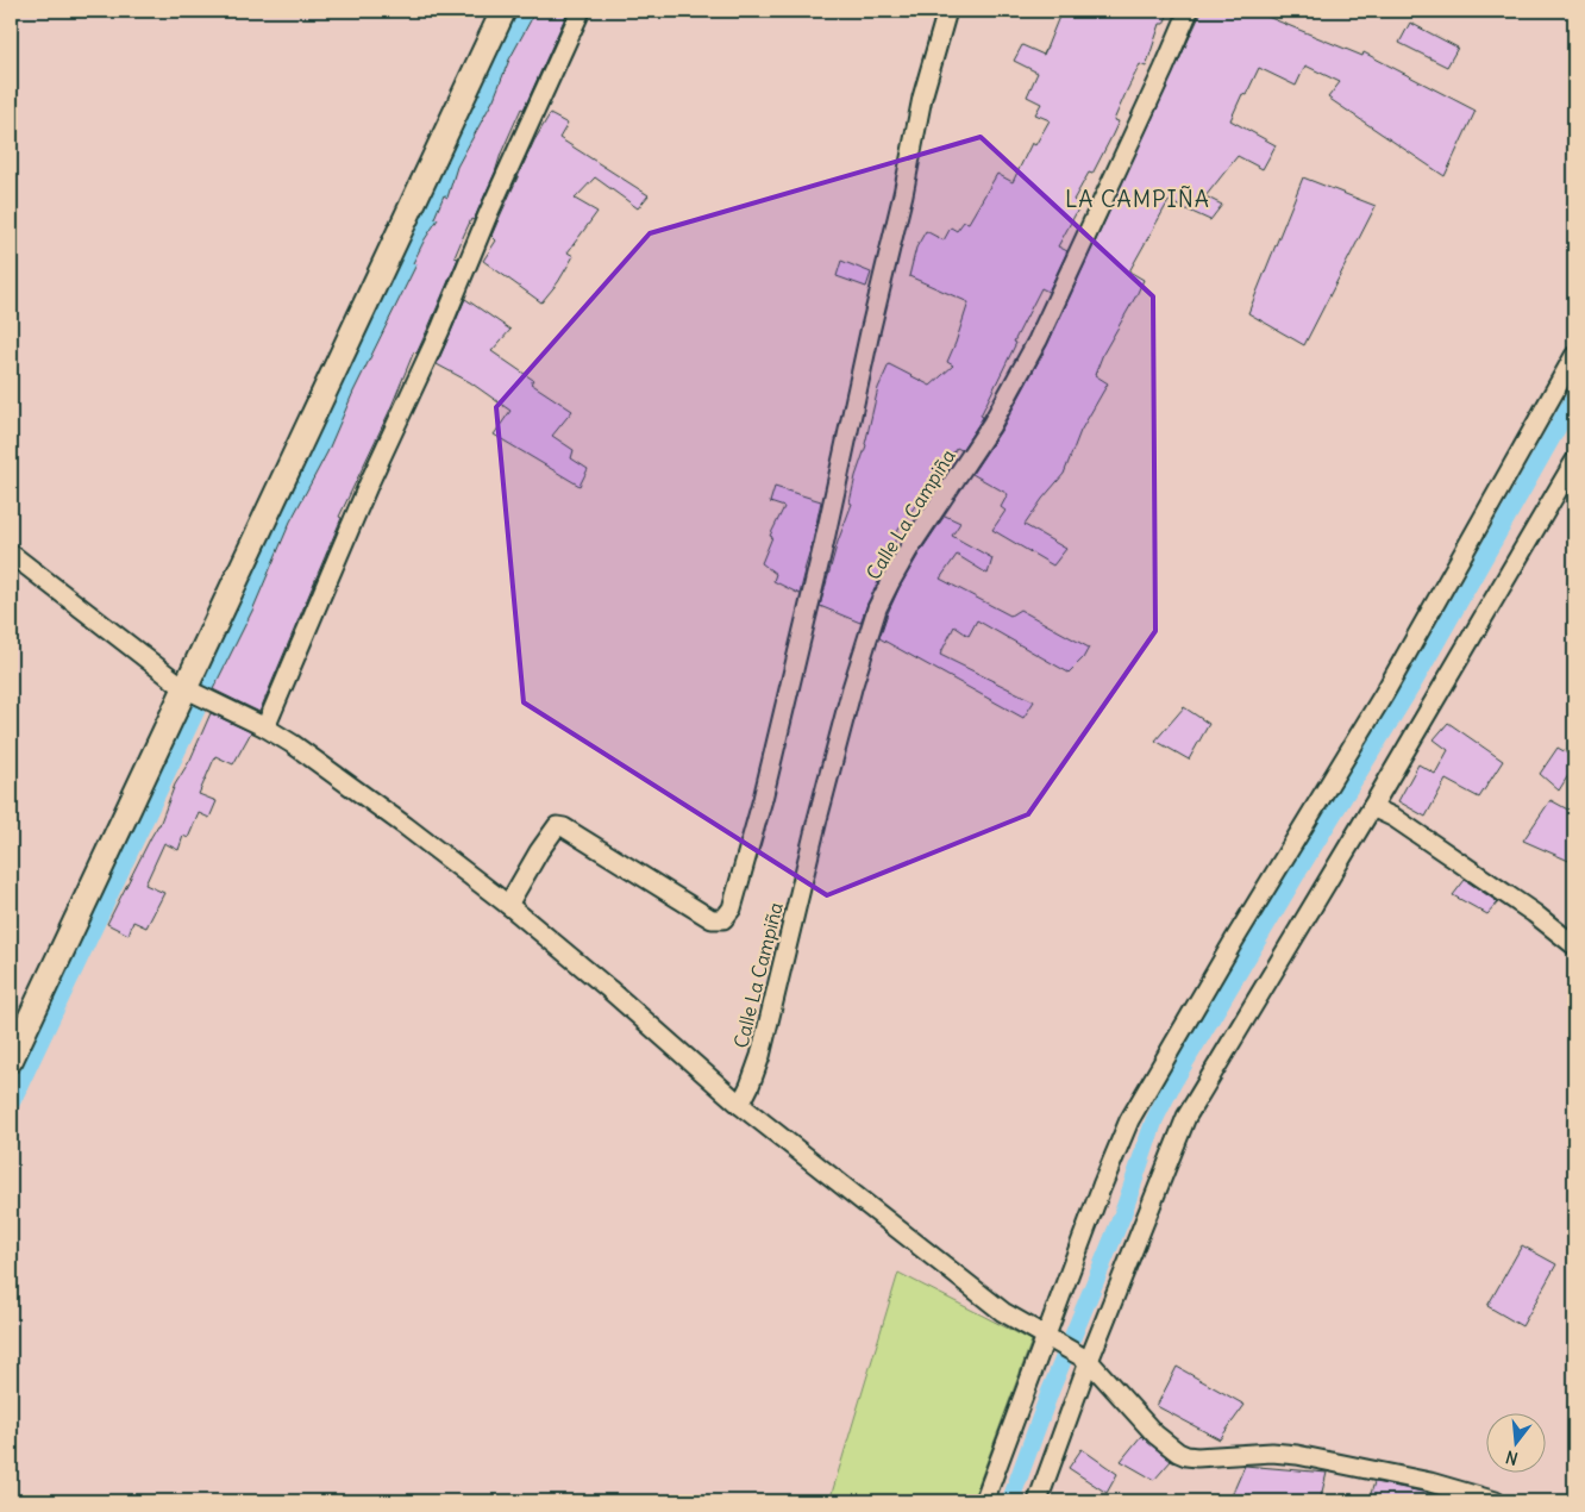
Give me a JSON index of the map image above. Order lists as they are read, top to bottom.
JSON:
{
  "streets": {
    "street": ["Calle La Campiña"]
  },
  "districts": ["LA CAMPIÑA"],
  "north": "bottom"
}
